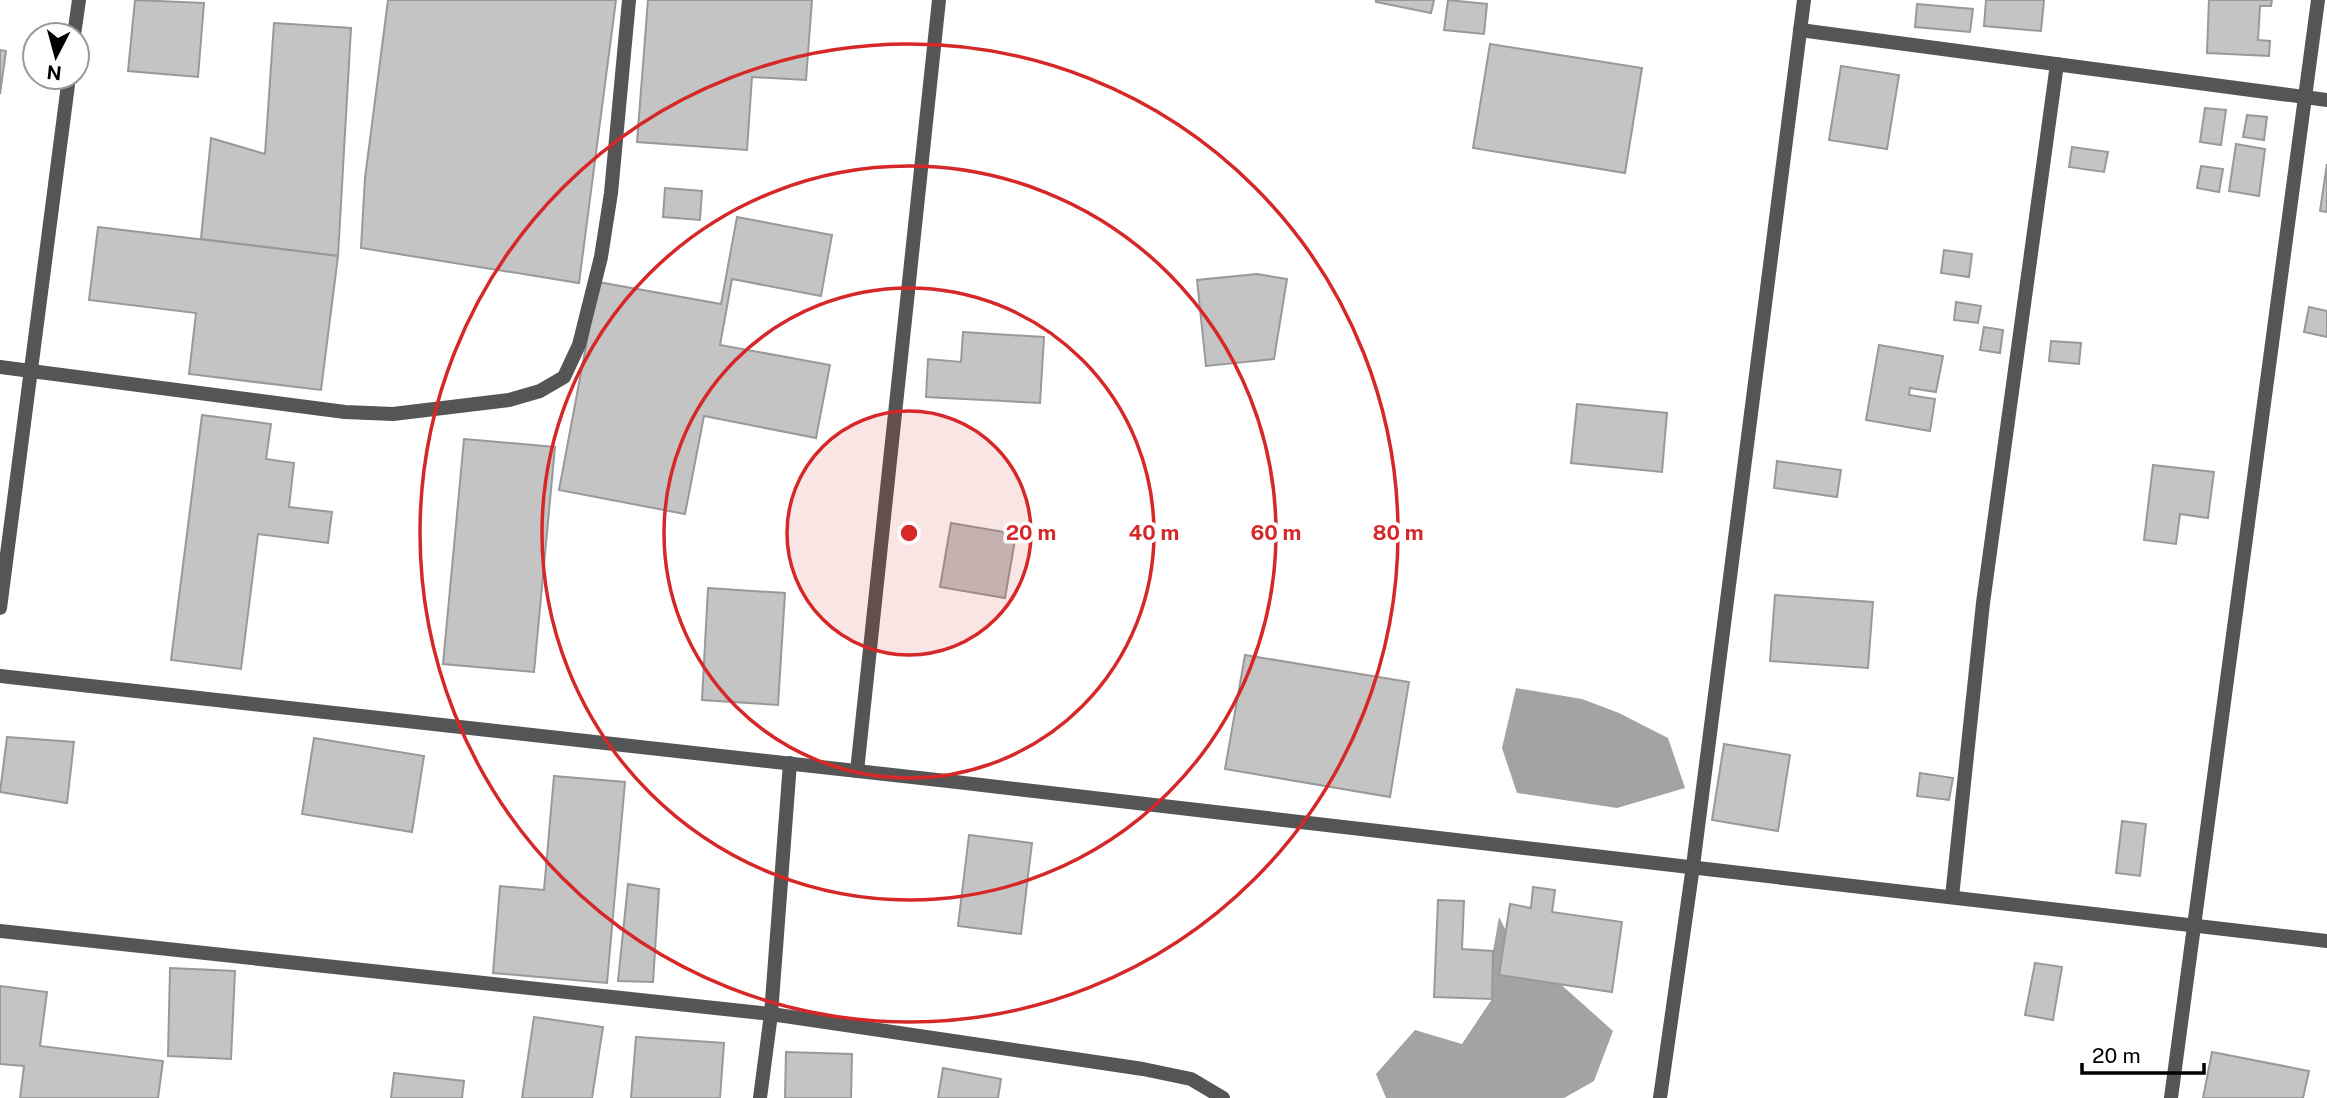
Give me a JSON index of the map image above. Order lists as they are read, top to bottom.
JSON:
{
  "scale_bar": "20 m",
  "north": "bottom",
  "rings": [
    "20 m",
    "40 m",
    "60 m",
    "80 m"
  ]
}
